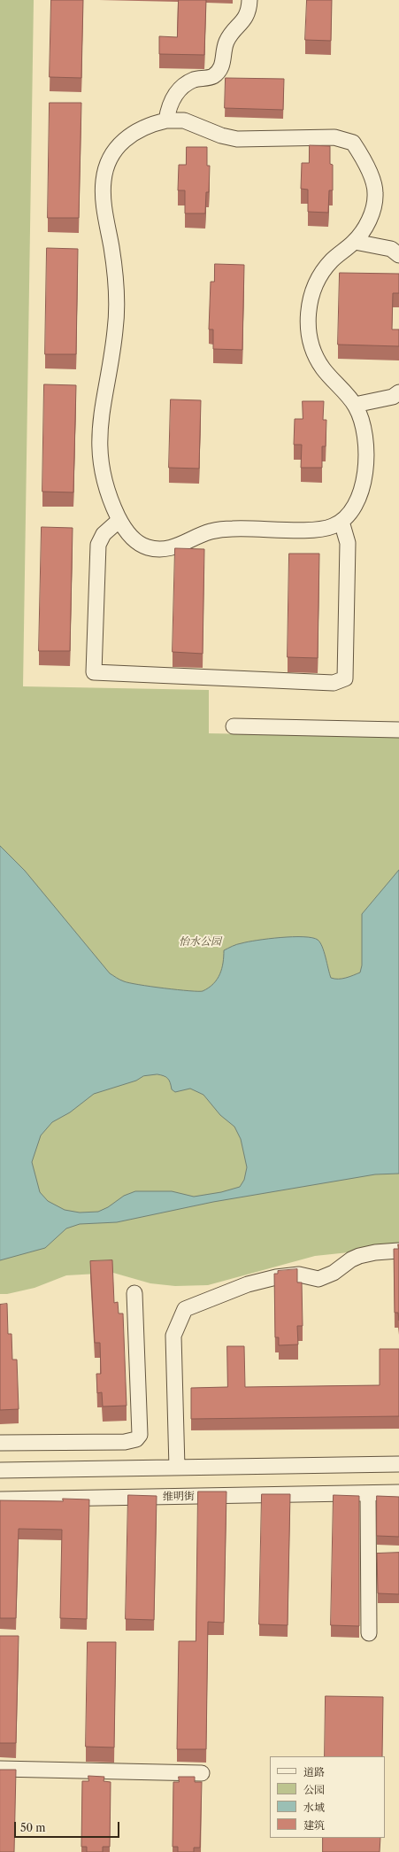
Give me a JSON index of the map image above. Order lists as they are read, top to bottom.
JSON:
{
  "streets": {
    "street": ["维明街"]
  },
  "parks": ["怡水公园"],
  "legend": [
    "道路",
    "公园",
    "水域",
    "建筑"
  ],
  "scale_bar": "50 m"
}
